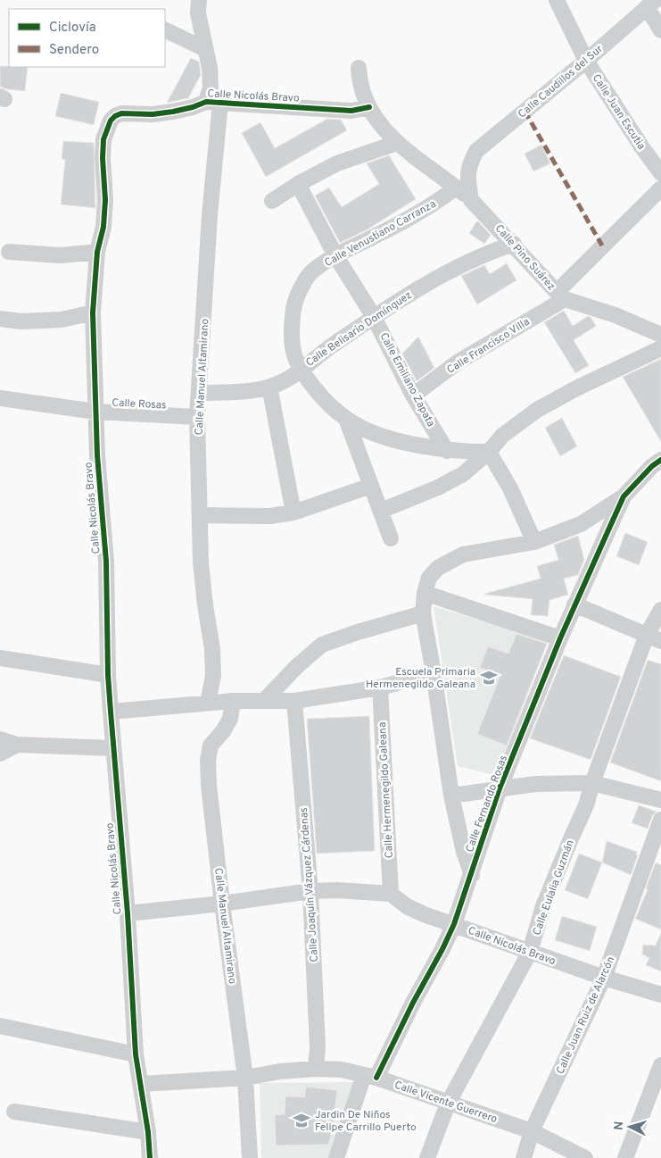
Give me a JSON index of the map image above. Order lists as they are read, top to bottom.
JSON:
{
  "streets": {
    "street": [
      "Calle Caudillos del Sur",
      "Calle Nicolás Bravo",
      "Calle Juan Escutia",
      "Calle Venustiano Carranza",
      "Calle Pino Suárez",
      "Calle Belisario Domínguez",
      "Calle Francisco Villa",
      "Calle Manuel Altamirano",
      "Calle Emiliano Zapata",
      "Calle Rosas",
      "Calle Hermenegildo Galeana",
      "Calle Fernando Rosas",
      "Calle Joaquín Vázquez Cárdenas",
      "Calle Eulalia Guzmán",
      "Calle Juan Ruiz de Alarcón",
      "Calle Vicente Guerrero"
    ]
  },
  "crossings": [
    ["Calle Caudillos del Sur", "Calle Juan Escutia"],
    ["Calle Caudillos del Sur", "Calle Pino Suárez"],
    ["Calle Nicolás Bravo", "Calle Pino Suárez"],
    ["Calle Nicolás Bravo", "Calle Manuel Altamirano"],
    ["Calle Nicolás Bravo", "Calle Rosas"],
    ["Calle Nicolás Bravo", "Calle Hermenegildo Galeana"],
    ["Calle Nicolás Bravo", "Calle Fernando Rosas"],
    ["Calle Nicolás Bravo", "Calle Joaquín Vázquez Cárdenas"],
    ["Calle Nicolás Bravo", "Calle Eulalia Guzmán"],
    ["Calle Nicolás Bravo", "Calle Juan Ruiz de Alarcón"],
    ["Calle Nicolás Bravo", "Calle Vicente Guerrero"],
    ["Calle Venustiano Carranza", "Calle Pino Suárez"],
    ["Calle Venustiano Carranza", "Calle Belisario Domínguez"],
    ["Calle Venustiano Carranza", "Calle Emiliano Zapata"],
    ["Calle Pino Suárez", "Calle Belisario Domínguez"],
    ["Calle Pino Suárez", "Calle Francisco Villa"],
    ["Calle Belisario Domínguez", "Calle Manuel Altamirano"],
    ["Calle Belisario Domínguez", "Calle Emiliano Zapata"],
    ["Calle Francisco Villa", "Calle Emiliano Zapata"],
    ["Calle Manuel Altamirano", "Calle Rosas"],
    ["Calle Manuel Altamirano", "Calle Vicente Guerrero"],
    ["Calle Fernando Rosas", "Calle Vicente Guerrero"],
    ["Calle Joaquín Vázquez Cárdenas", "Calle Vicente Guerrero"],
    ["Calle Eulalia Guzmán", "Calle Vicente Guerrero"],
    ["Calle Juan Ruiz de Alarcón", "Calle Vicente Guerrero"]
  ],
  "places": {
    "school or university": ["Escuela Primaria Hermenegildo Galeana", "Jardin De Niños Felipe Carrillo Puerto"]
  },
  "legend": ["Ciclovía", "Sendero"],
  "north": "left"
}
